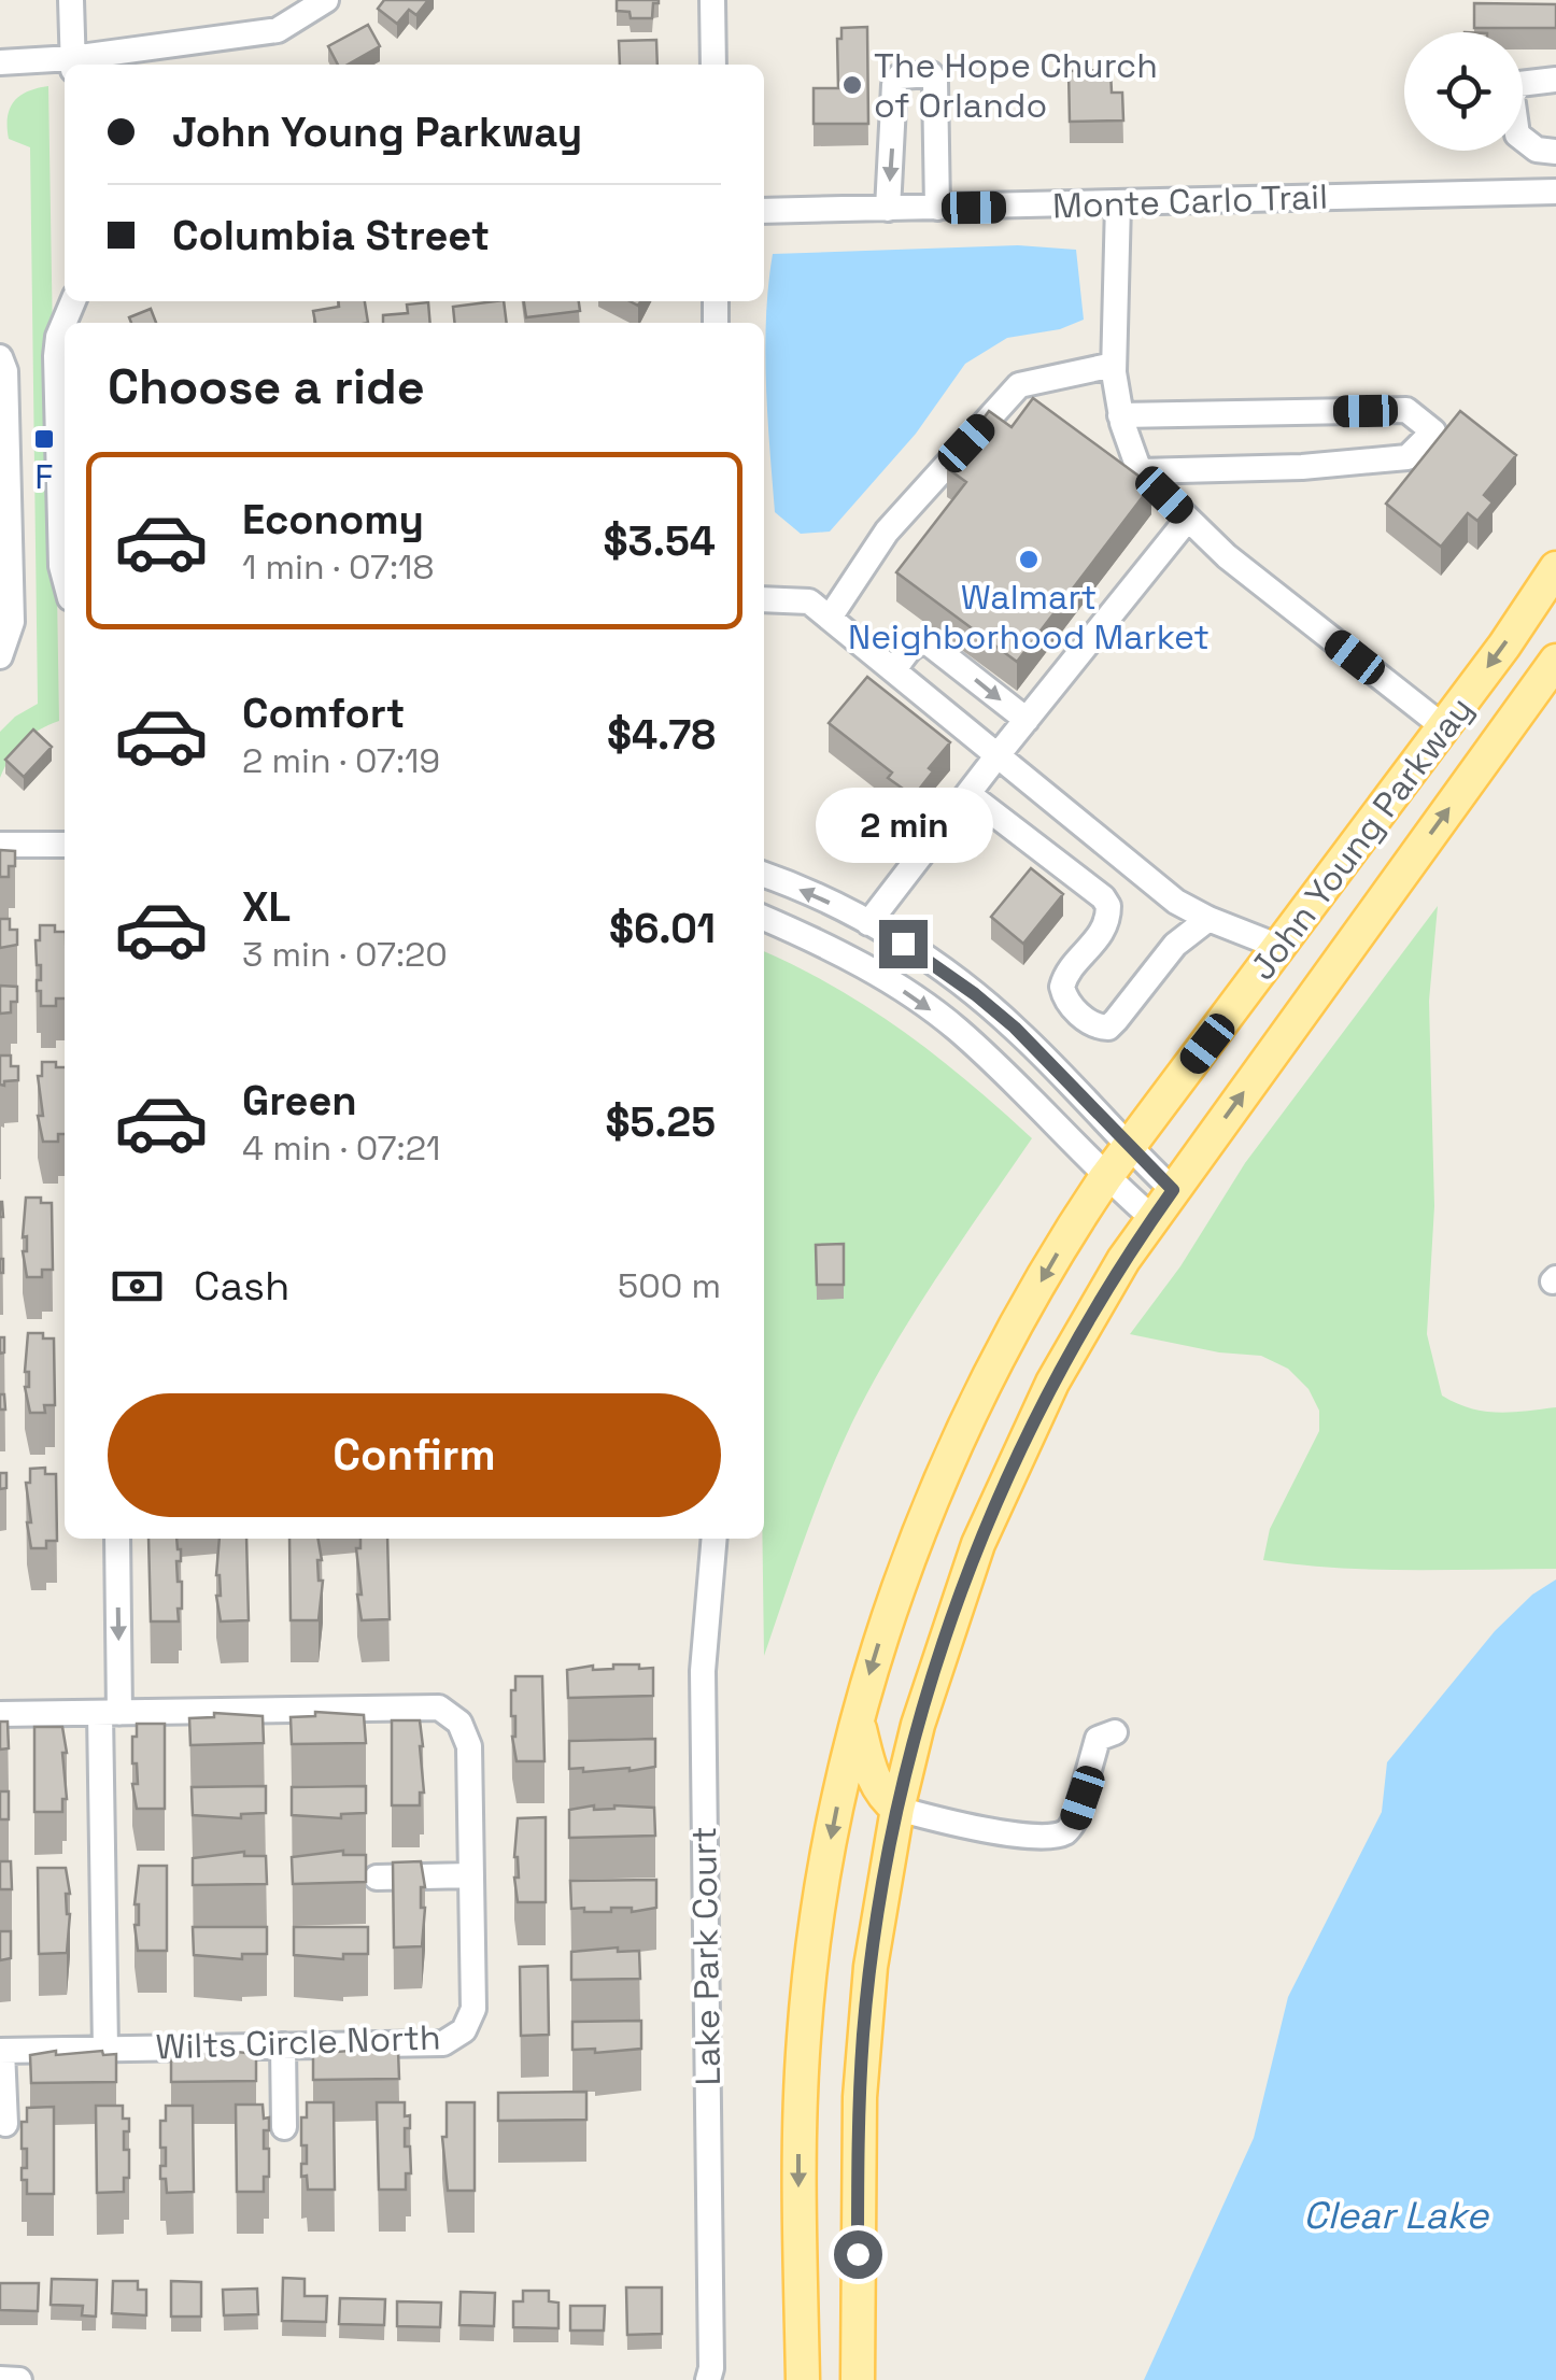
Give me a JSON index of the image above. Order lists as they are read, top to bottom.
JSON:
{
  "streets": {
    "main road": ["John Young Parkway"],
    "street": ["Monte Carlo Trail", "Lake Park Court", "Wilts Circle North"]
  },
  "water": ["Clear Lake"],
  "places": {
    "other": ["The Hope Church of Orlando", "Walmart Neighborhood Market"],
    "transit": ["F"]
  },
  "page": {
    "banner": ["John Young Parkway", "Columbia Street"],
    "heading": "Choose a ride",
    "list": [
      {
        "name": "Economy",
        "note": "1 min · 07:18",
        "value": "$3.54"
      },
      {
        "name": "Comfort",
        "note": "2 min · 07:19",
        "value": "$4.78"
      },
      {
        "name": "XL",
        "note": "3 min · 07:20",
        "value": "$6.01"
      },
      {
        "name": "Green",
        "note": "4 min · 07:21",
        "value": "$5.25"
      }
    ],
    "bubble": "2 min",
    "pay": ["Cash", "500 m"],
    "buttons": "Confirm"
  }
}
